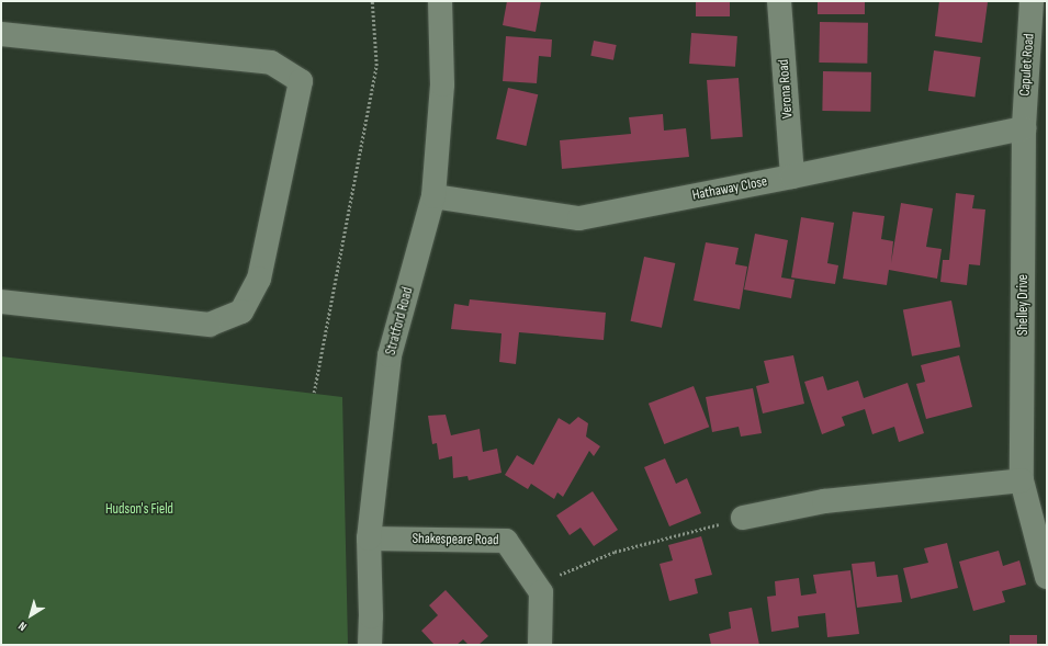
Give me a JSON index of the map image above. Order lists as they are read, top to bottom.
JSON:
{
  "streets": {
    "street": [
      "Capulet Road",
      "Verona Road",
      "Hathaway Close",
      "Shelley Drive",
      "Stratford Road",
      "Shakespeare Road"
    ]
  },
  "crossings": [
    ["Capulet Road", "Hathaway Close"],
    ["Capulet Road", "Shelley Drive"],
    ["Verona Road", "Hathaway Close"],
    ["Hathaway Close", "Shelley Drive"],
    ["Hathaway Close", "Stratford Road"],
    ["Stratford Road", "Shakespeare Road"]
  ],
  "parks": ["Hudson's Field"],
  "north": "bottom left"
}
